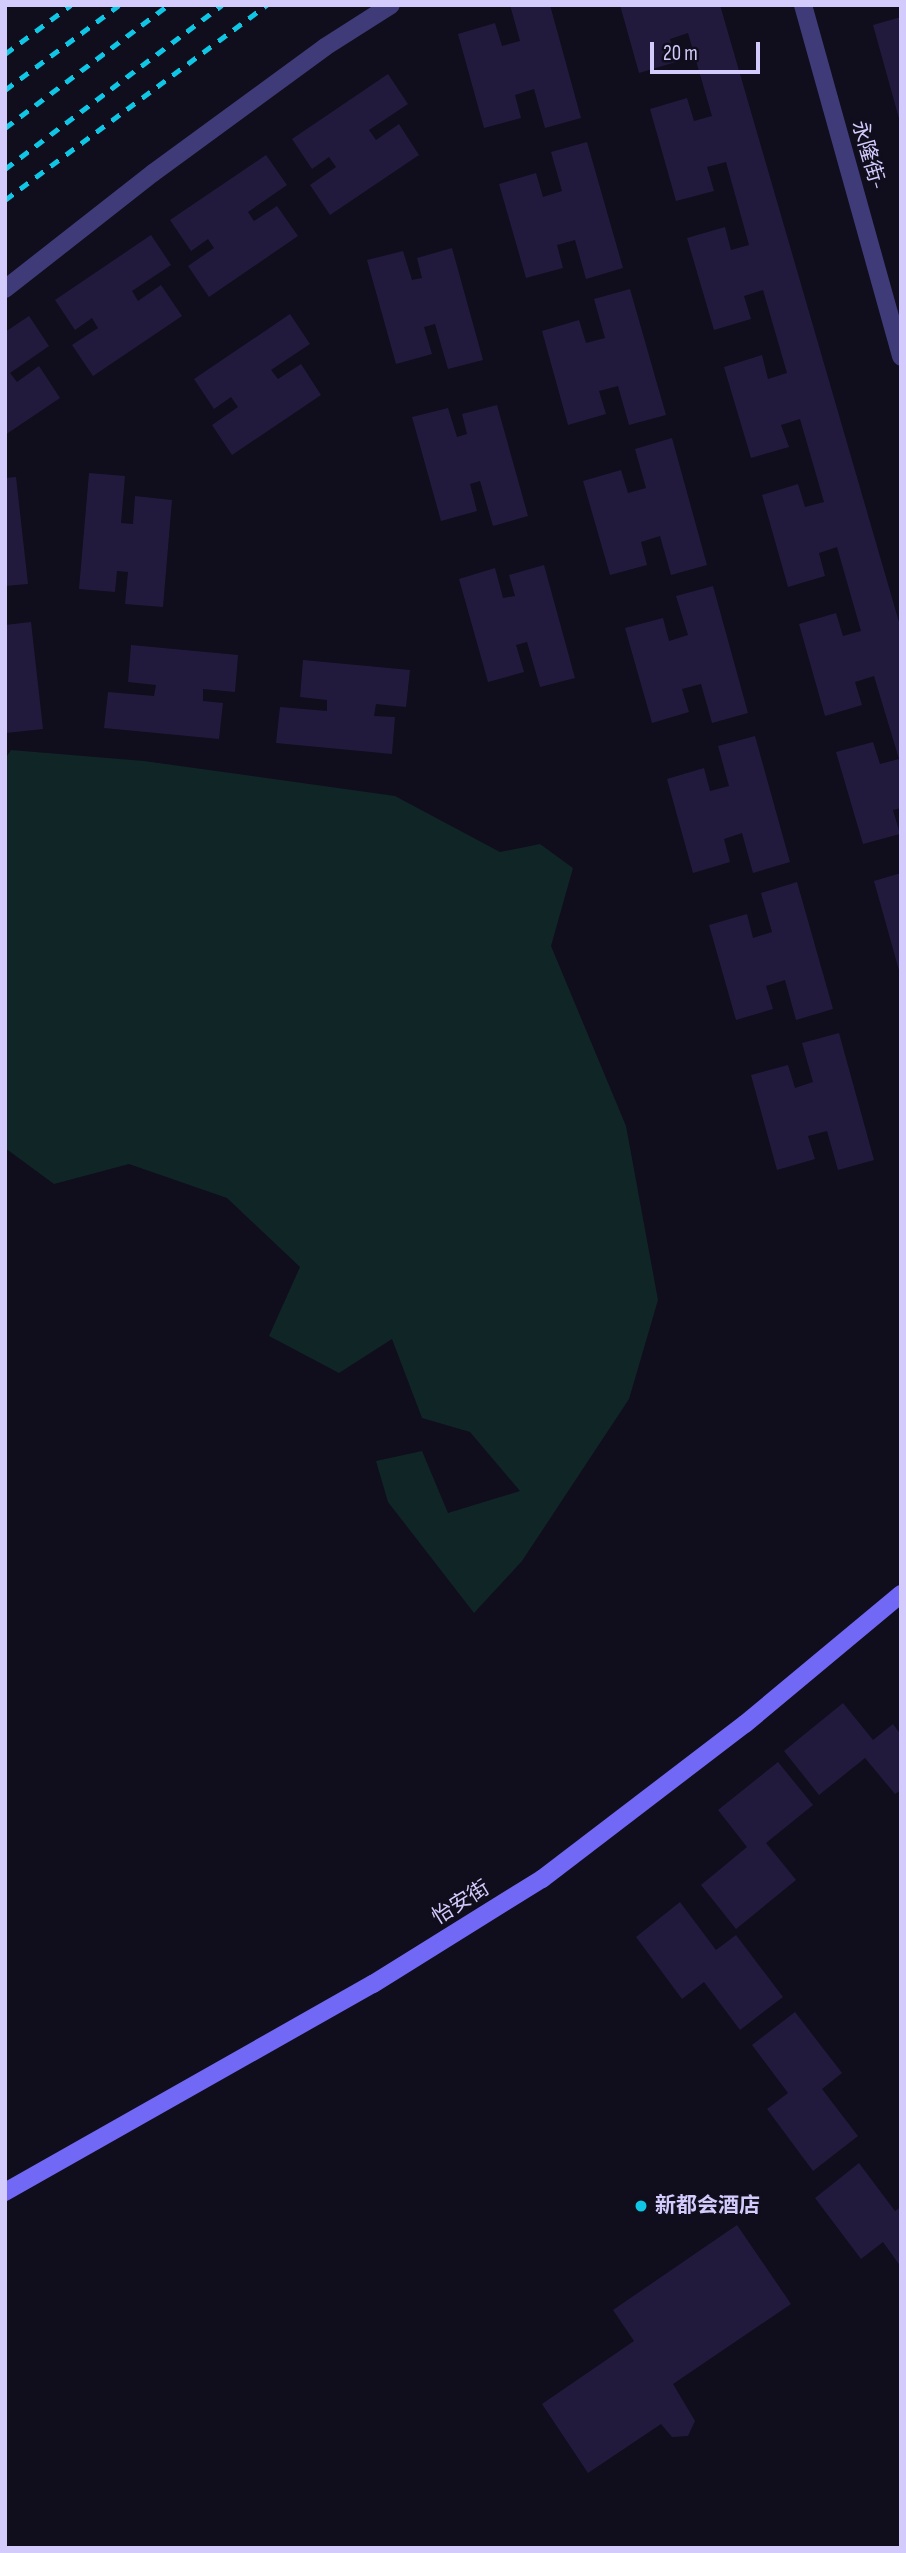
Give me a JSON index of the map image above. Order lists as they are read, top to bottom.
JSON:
{
  "streets": {
    "street": ["永隆街-", "怡安街"]
  },
  "places": ["新都会酒店"],
  "scale_bar": "20 m"
}
